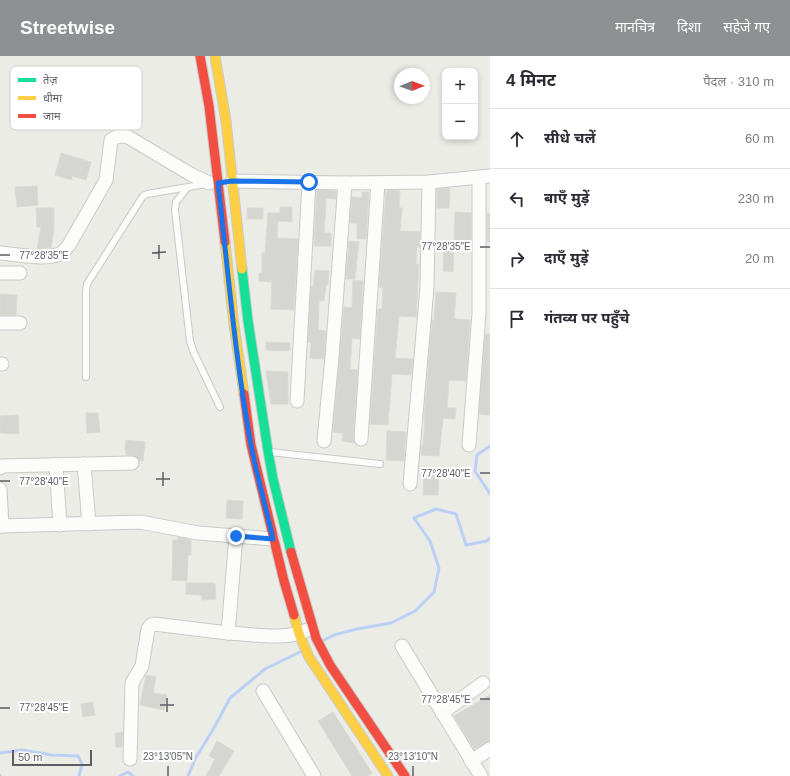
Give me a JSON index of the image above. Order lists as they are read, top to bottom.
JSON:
{
  "legend": ["तेज़", "धीमा", "जाम"],
  "scale_bar": "50 m",
  "north": "right",
  "page": {
    "header": "Streetwise",
    "nav": ["मानचित्र", "दिशा", "सहेजे गए"],
    "heading": ["4 मिनट", "पैदल · 310 m"],
    "map_buttons": ["+", "−"],
    "list": [
      ["सीधे चलें", "60 m"],
      ["बाएँ मुड़ें", "230 m"],
      ["दाएँ मुड़ें", "20 m"],
      "गंतव्य पर पहुँचे"
    ],
    "scale": "50 m"
  },
  "coordinates": [
    "77°28'35\"E",
    "77°28'40\"E",
    "77°28'45\"E",
    "23°13'05\"N",
    "23°13'10\"N"
  ]
}
